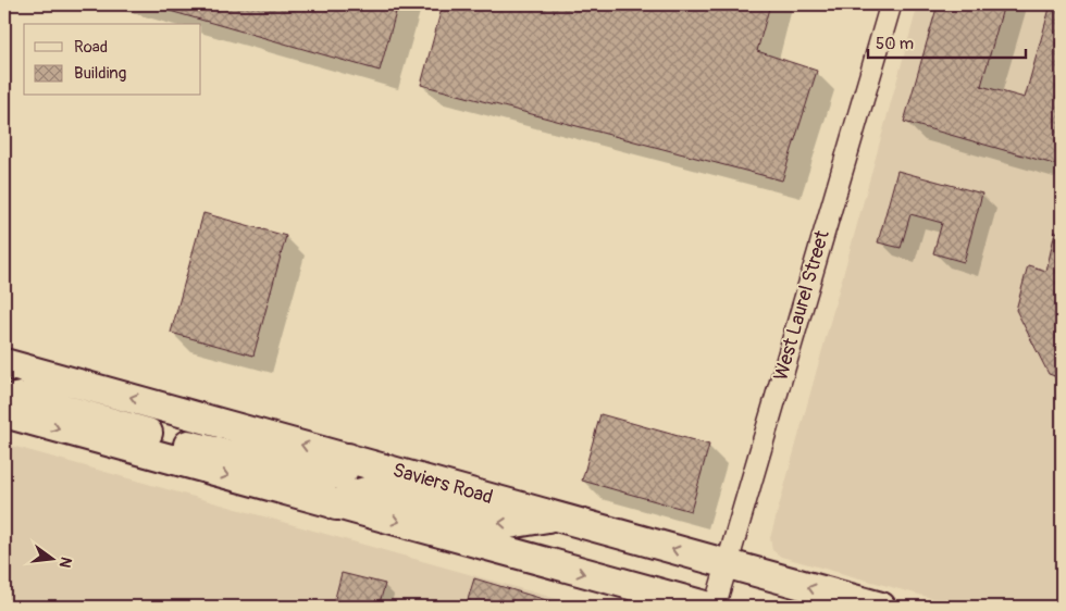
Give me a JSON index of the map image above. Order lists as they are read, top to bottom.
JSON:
{
  "streets": {
    "main road": ["Saviers Road"],
    "street": ["West Laurel Street"]
  },
  "crossings": [
    ["West Laurel Street", "Saviers Road"]
  ],
  "legend": ["Road", "Building"],
  "scale_bar": "50 m",
  "north": "right"
}
